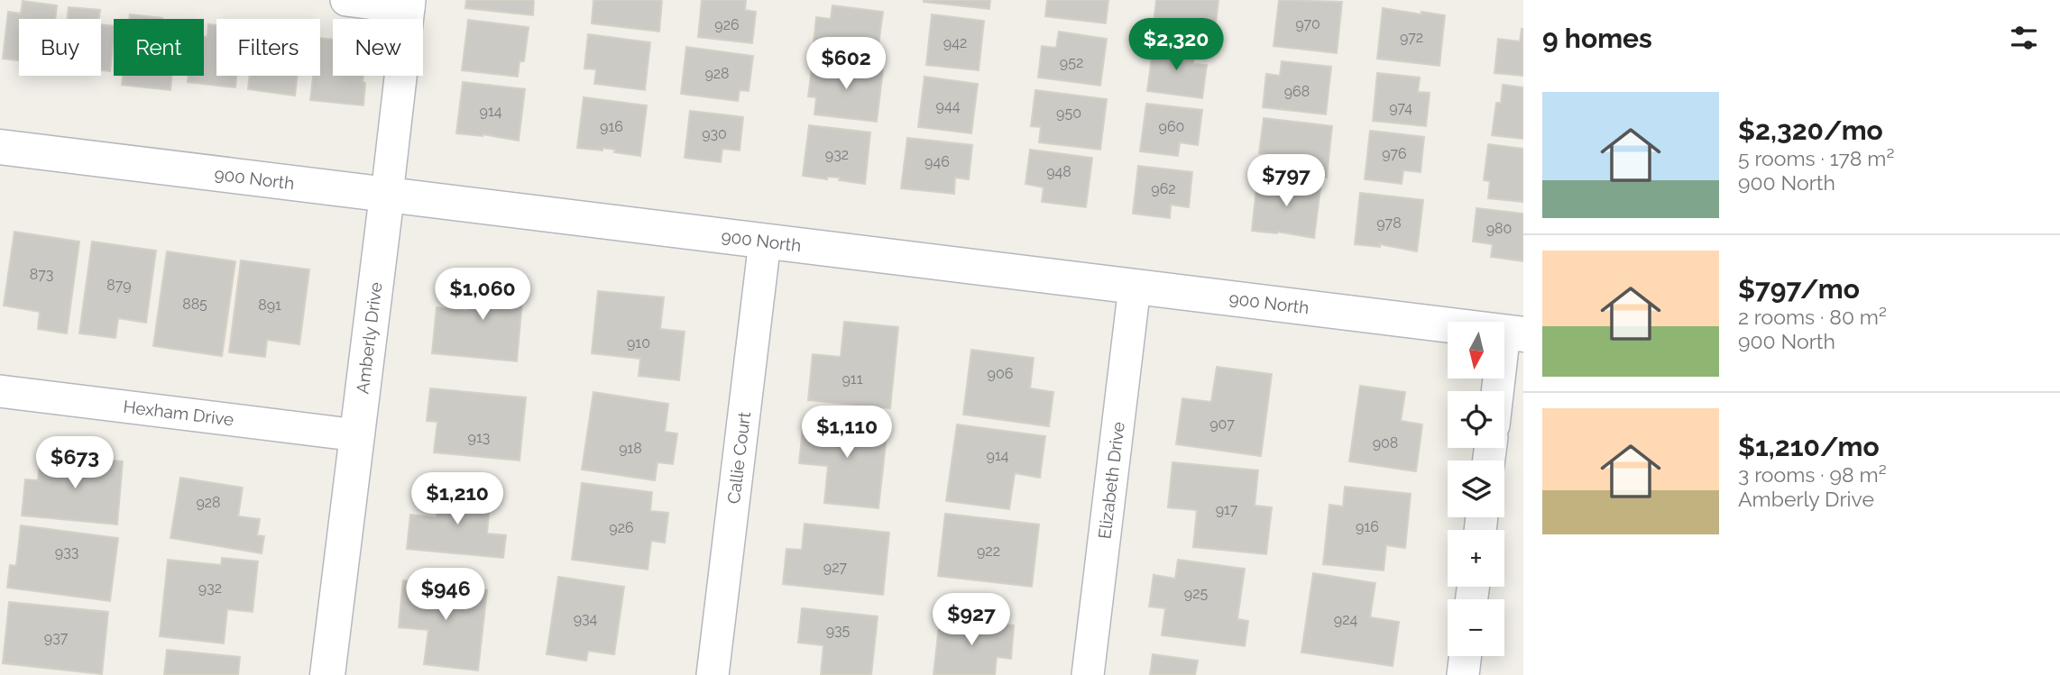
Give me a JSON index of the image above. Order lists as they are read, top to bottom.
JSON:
{
  "streets": {
    "street": [
      "900 North",
      "Amberly Drive",
      "Hexham Drive",
      "Callie Court",
      "Elizabeth Drive"
    ]
  },
  "crossings": [
    ["900 North", "Amberly Drive"],
    ["900 North", "Callie Court"],
    ["900 North", "Elizabeth Drive"],
    ["Amberly Drive", "Hexham Drive"]
  ],
  "house_numbers": [
    "970",
    "926",
    "972",
    "942",
    "952",
    "928",
    "968",
    "944",
    "974",
    "914",
    "950",
    "916",
    "960",
    "930",
    "976",
    "932",
    "946",
    "948",
    "962",
    "978",
    "980",
    "873",
    "879",
    "885",
    "891",
    "910",
    "906",
    "911",
    "907",
    "913",
    "908",
    "918",
    "914",
    "928",
    "917",
    "916",
    "926",
    "922",
    "933",
    "927",
    "932",
    "925",
    "934",
    "924",
    "935",
    "937"
  ],
  "north": "bottom",
  "page": {
    "heading": "9 homes",
    "price": [
      "$2,320",
      "$602",
      "$797",
      "$1,060",
      "$1,110",
      "$673",
      "$1,210",
      "$946",
      "$927"
    ],
    "chip": [
      "Buy",
      "Rent",
      "Filters",
      "New"
    ],
    "list": [
      {
        "name": "$2,320/mo",
        "note": "5 rooms · 178 m² · 900 North"
      },
      {
        "name": "$797/mo",
        "note": "2 rooms · 80 m² · 900 North"
      },
      {
        "name": "$1,210/mo",
        "note": "3 rooms · 98 m² · Amberly Drive"
      }
    ],
    "map_buttons": ["+", "−"]
  }
}
